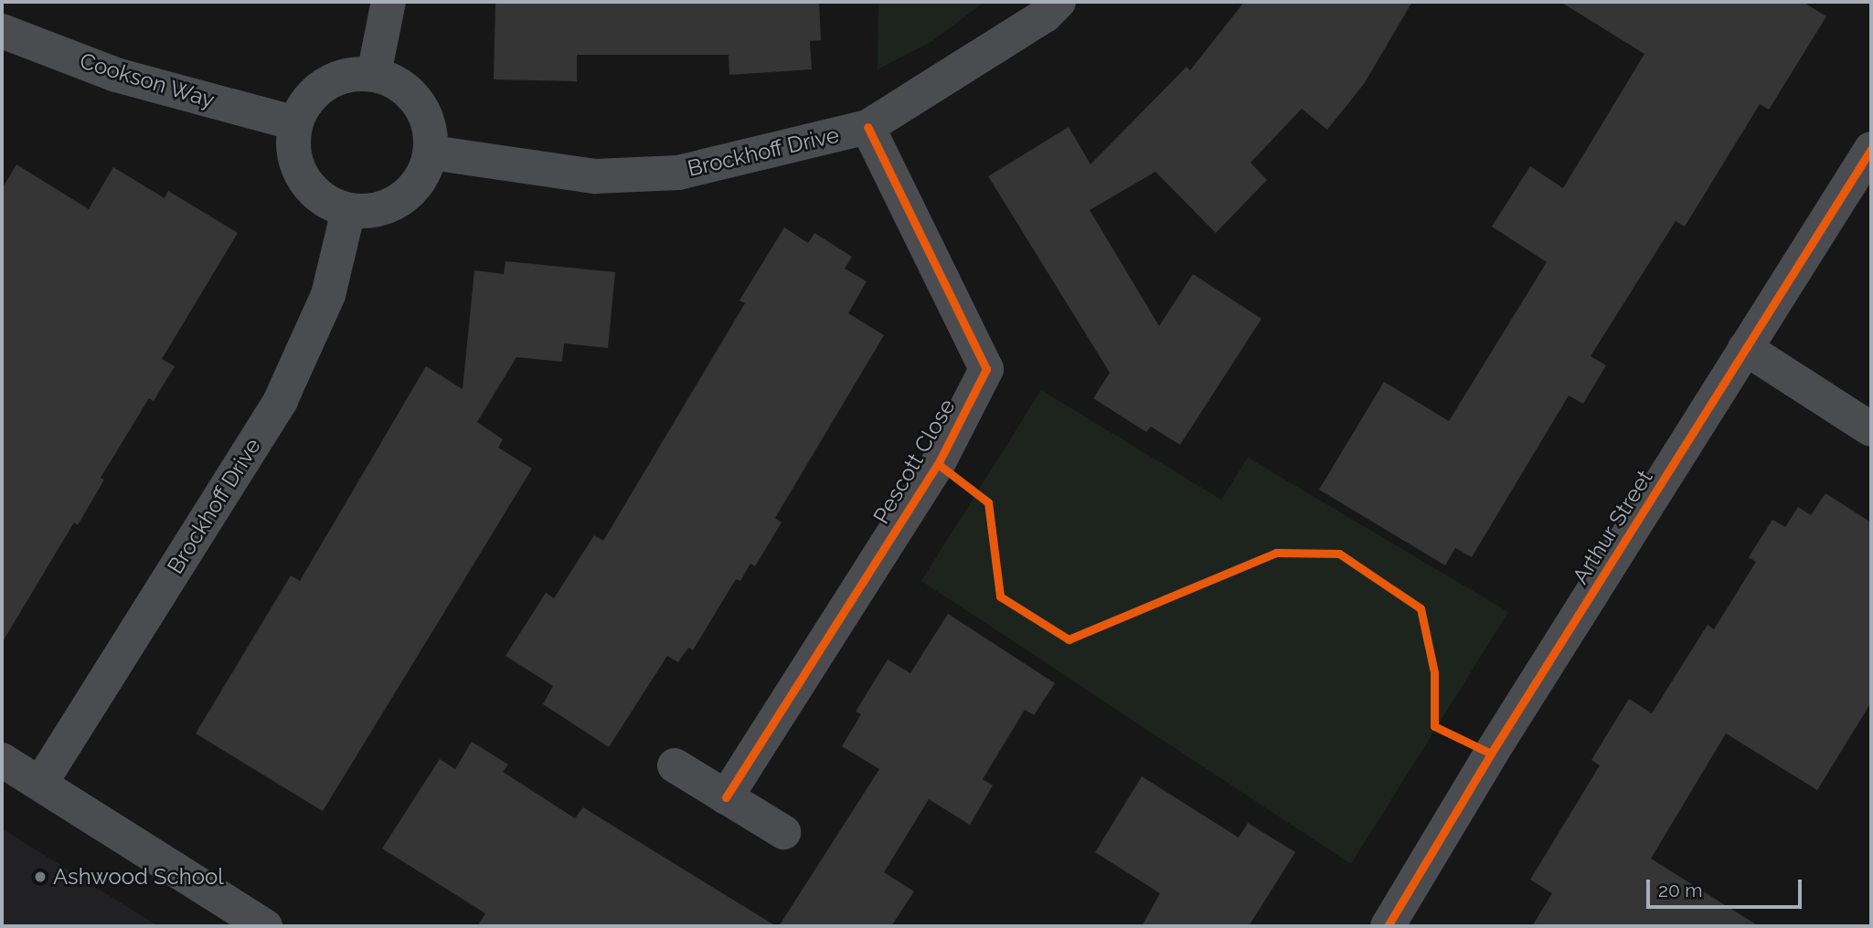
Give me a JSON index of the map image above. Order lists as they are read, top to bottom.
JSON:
{
  "streets": {
    "street": [
      "Cookson Way",
      "Brockhoff Drive",
      "Pescott Close",
      "Arthur Street"
    ]
  },
  "crossings": [
    ["Cookson Way", "Brockhoff Drive"],
    ["Brockhoff Drive", "Pescott Close"]
  ],
  "places": ["Ashwood School"],
  "scale_bar": "20 m"
}
